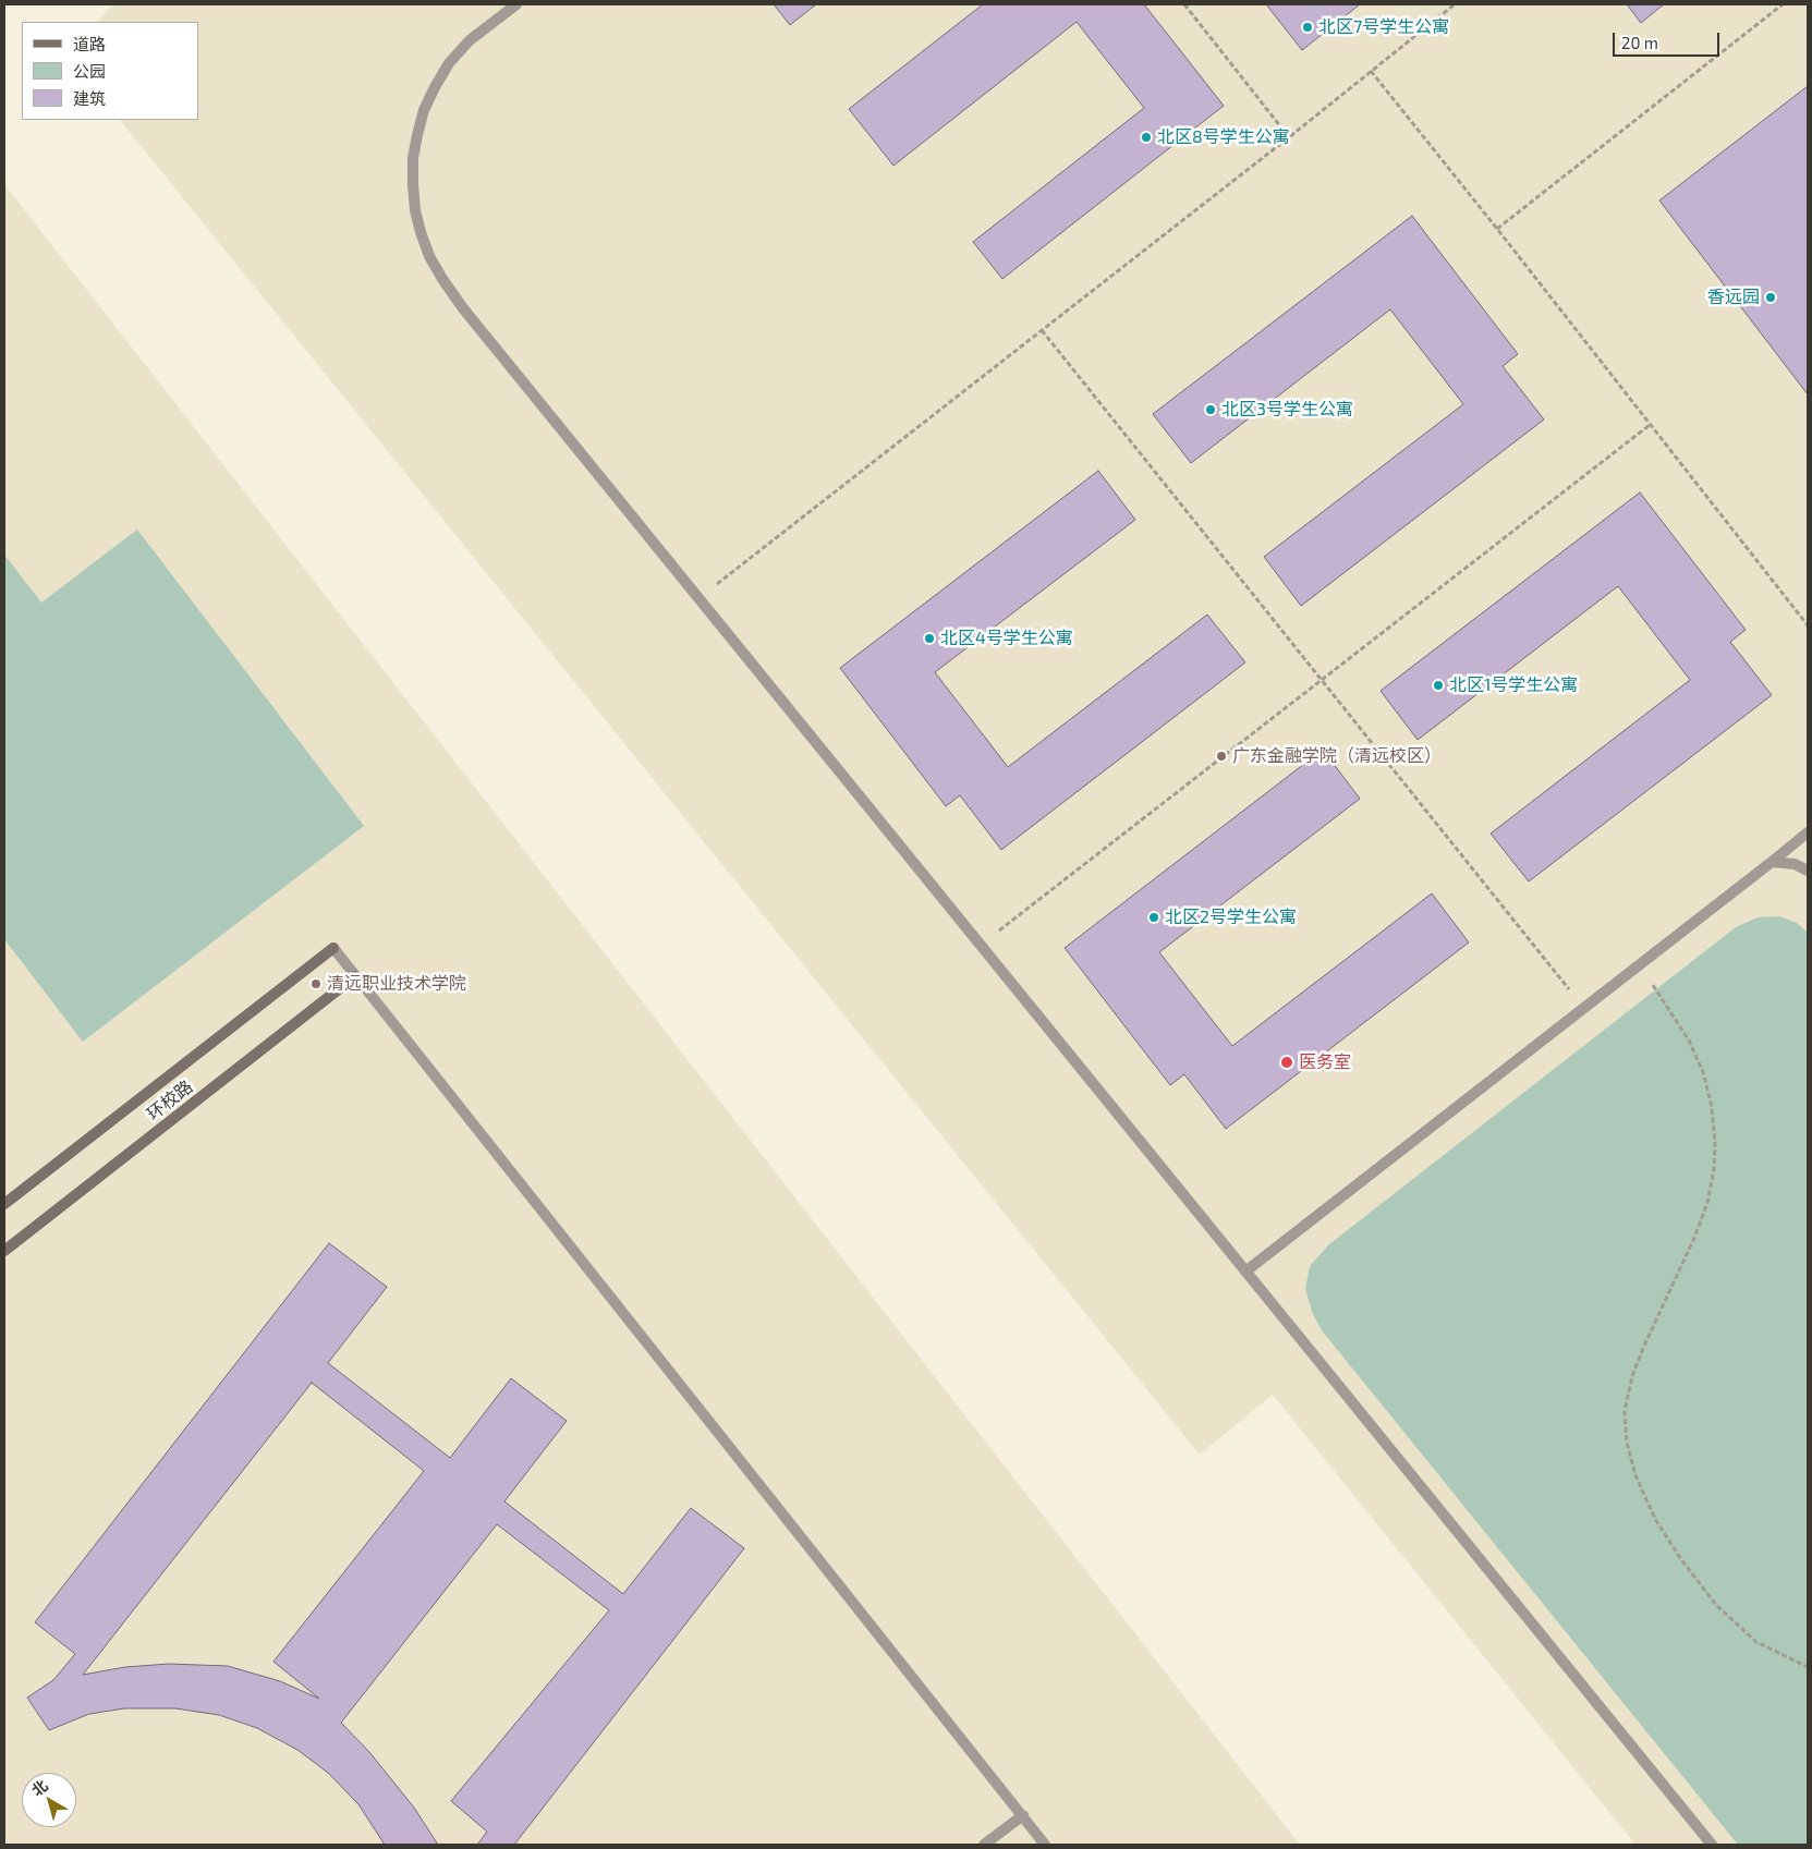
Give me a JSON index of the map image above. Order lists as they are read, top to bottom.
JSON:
{
  "streets": {
    "street": ["环校路"]
  },
  "places": [
    "北区7号学生公寓",
    "北区8号学生公寓",
    "香远园",
    "北区3号学生公寓",
    "北区4号学生公寓",
    "北区1号学生公寓",
    "广东金融学院（清远校区）",
    "北区2号学生公寓",
    "清远职业技术学院",
    "医务室"
  ],
  "legend": ["道路", "公园", "建筑"],
  "scale_bar": "20 m",
  "north": "top left"
}
